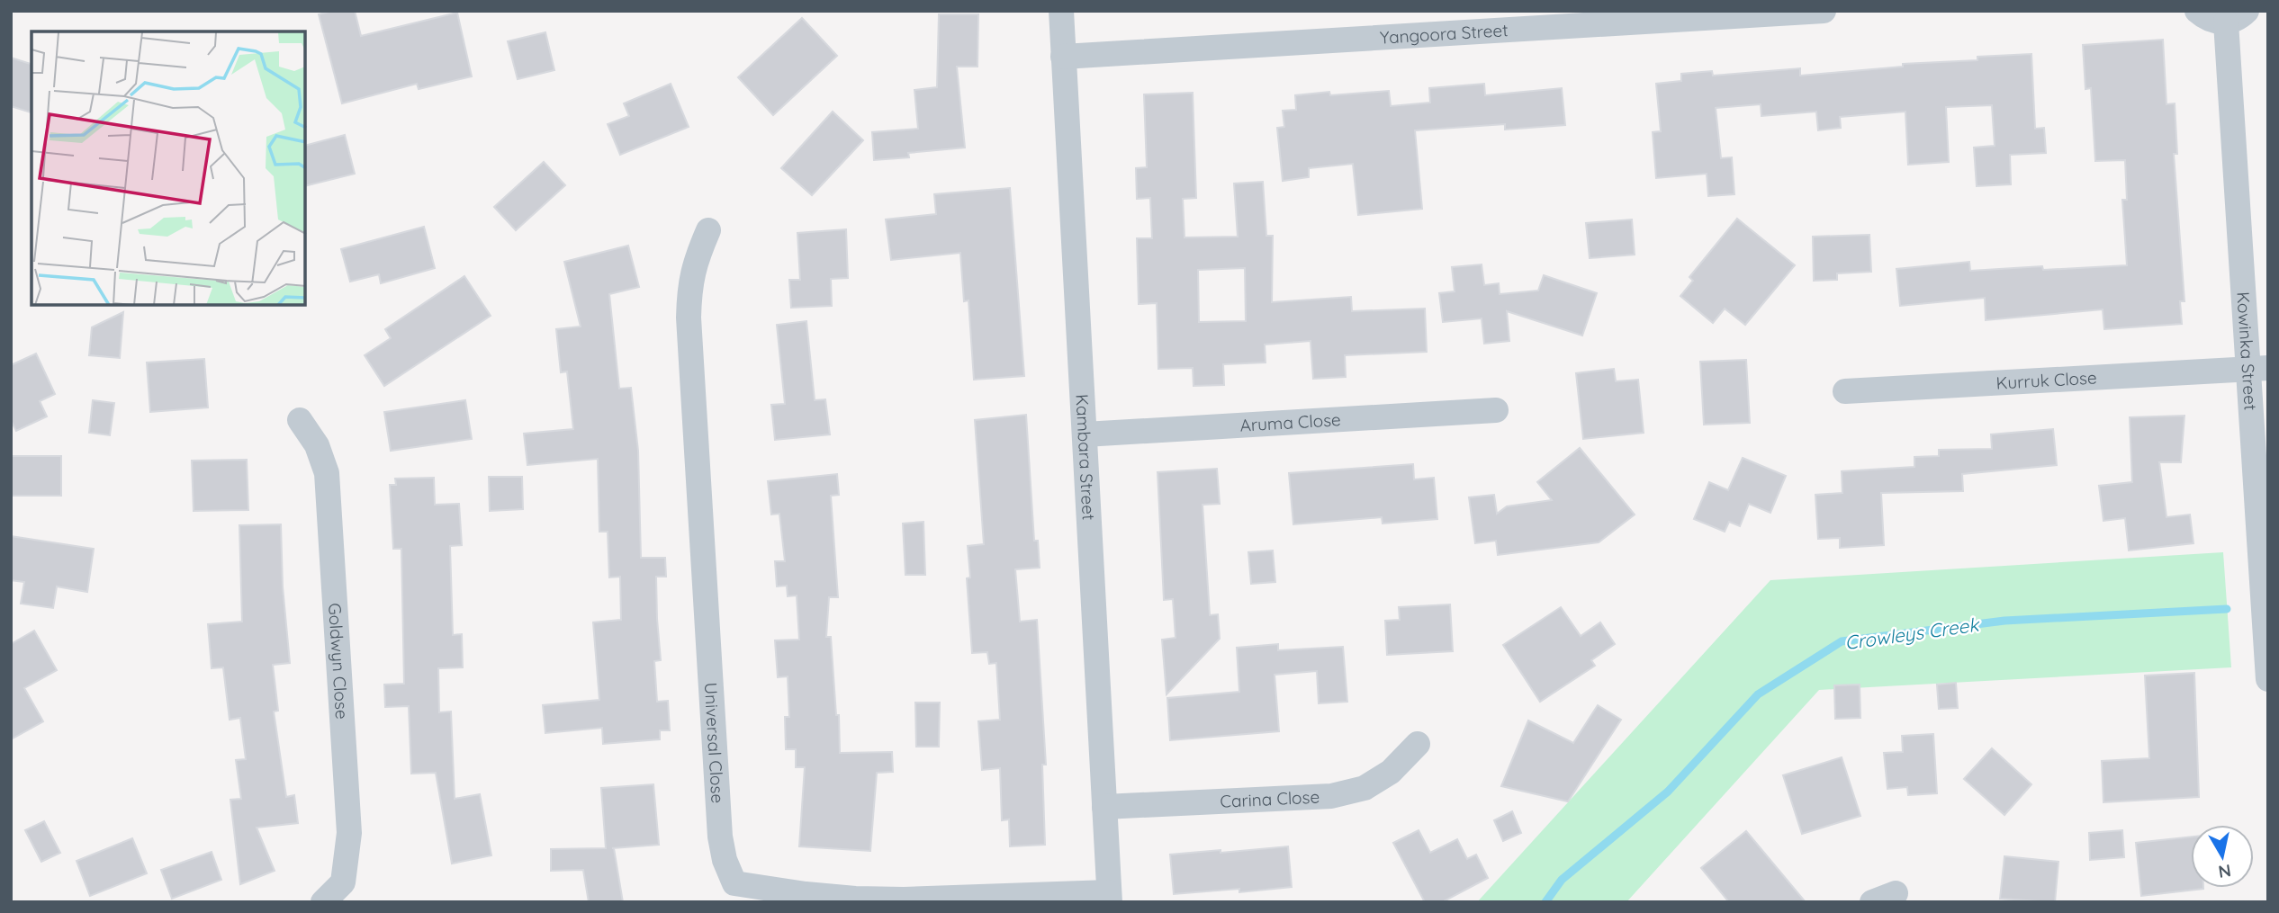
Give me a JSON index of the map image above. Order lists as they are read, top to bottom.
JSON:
{
  "streets": {
    "street": [
      "Yangoora Street",
      "Kowinka Street",
      "Kurruk Close",
      "Aruma Close",
      "Kambara Street",
      "Goldwyn Close",
      "Universal Close",
      "Carina Close"
    ]
  },
  "crossings": [
    ["Yangoora Street", "Kambara Street"],
    ["Kowinka Street", "Kurruk Close"],
    ["Aruma Close", "Kambara Street"],
    ["Kambara Street", "Universal Close"],
    ["Kambara Street", "Carina Close"]
  ],
  "water": ["Crowleys Creek"],
  "north": "bottom"
}
